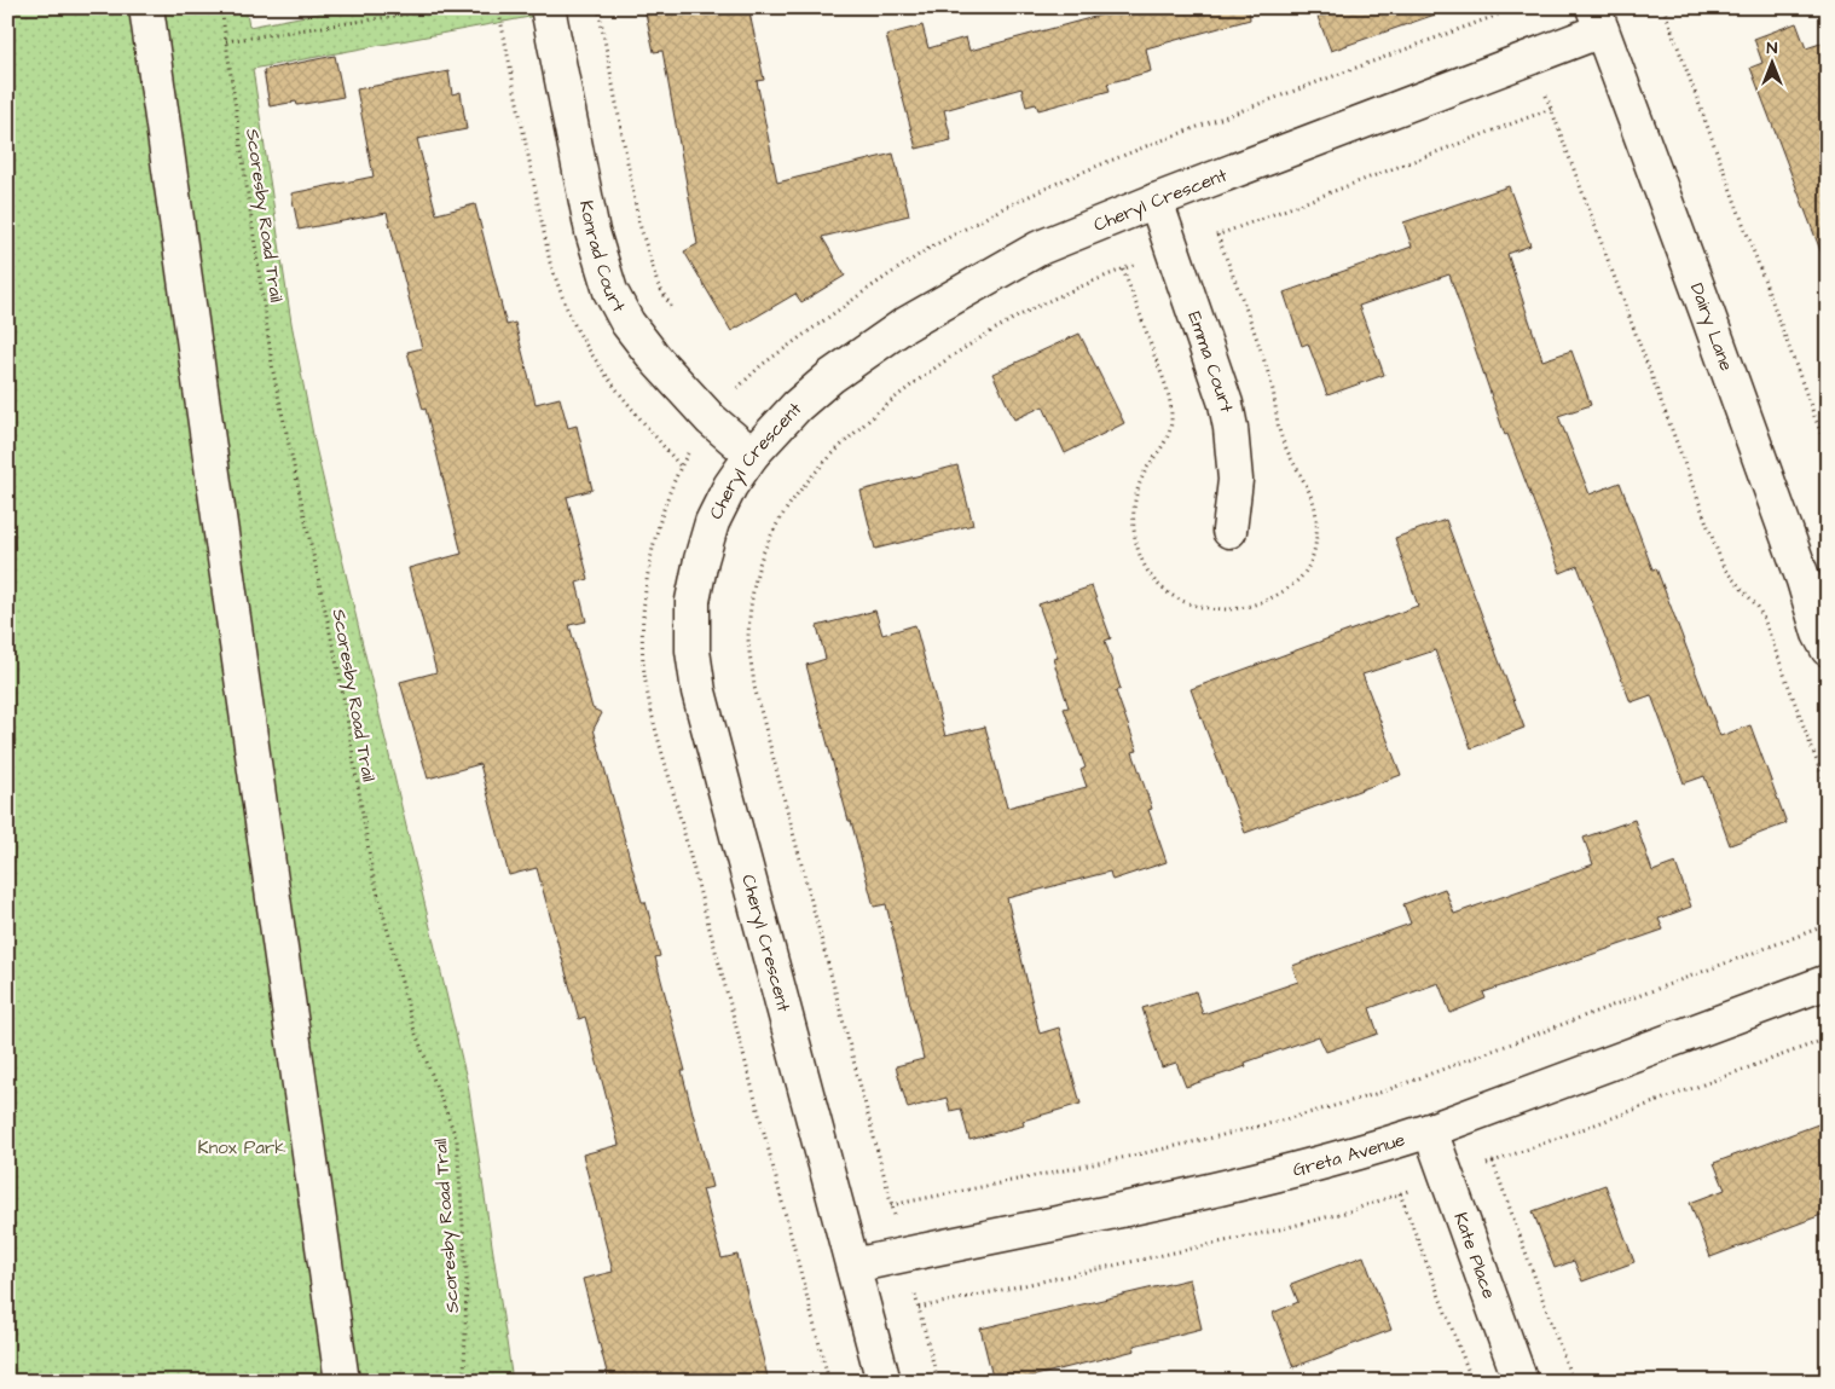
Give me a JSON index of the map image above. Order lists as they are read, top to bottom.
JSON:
{
  "streets": {
    "street": [
      "Cheryl Crescent",
      "Konrad Court",
      "Dairy Lane",
      "Emma Court",
      "Greta Avenue",
      "Kate Place"
    ],
    "path": ["Scoresby Road Trail"]
  },
  "crossings": [
    ["Cheryl Crescent", "Konrad Court"],
    ["Cheryl Crescent", "Dairy Lane"],
    ["Cheryl Crescent", "Emma Court"],
    ["Cheryl Crescent", "Greta Avenue"],
    ["Greta Avenue", "Kate Place"]
  ],
  "parks": ["Knox Park"],
  "north": "top"
}
